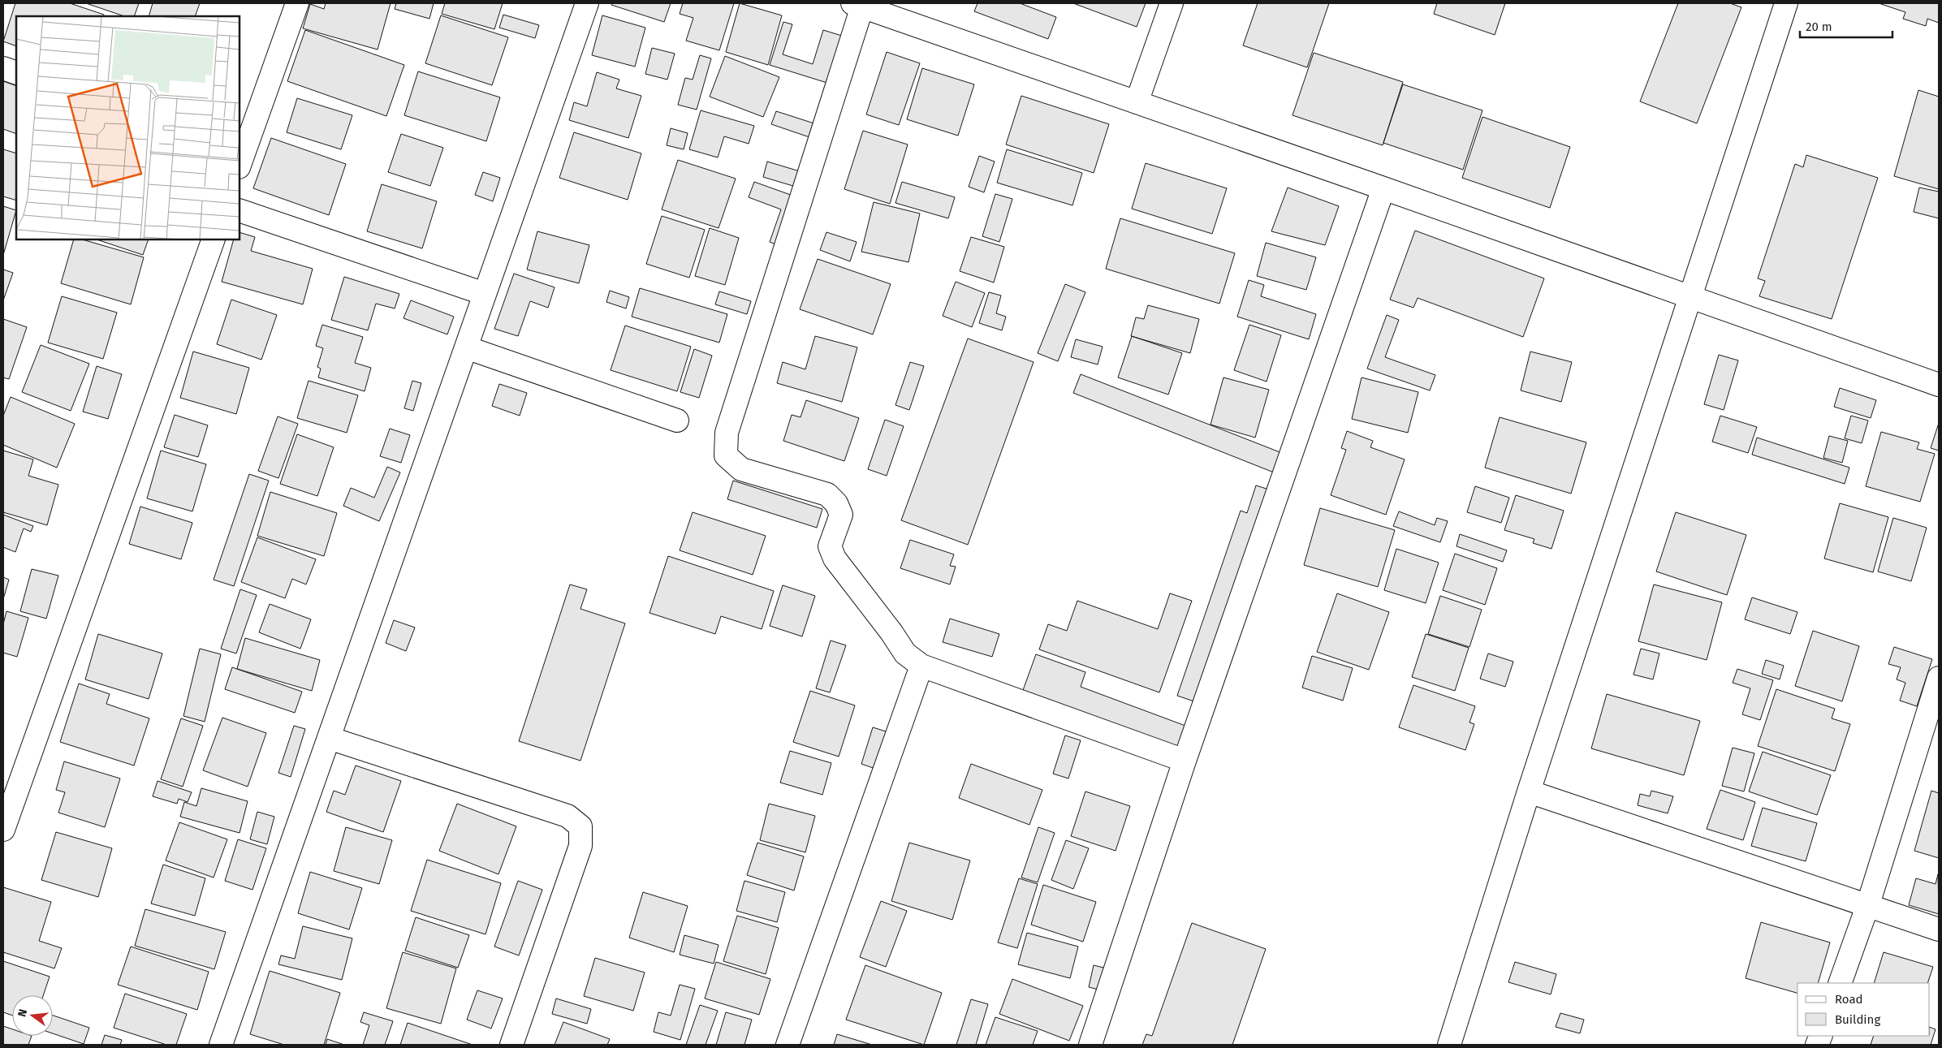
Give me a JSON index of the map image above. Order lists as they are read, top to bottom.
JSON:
{
  "legend": ["Road", "Building"],
  "scale_bar": "20 m",
  "north": "left"
}
